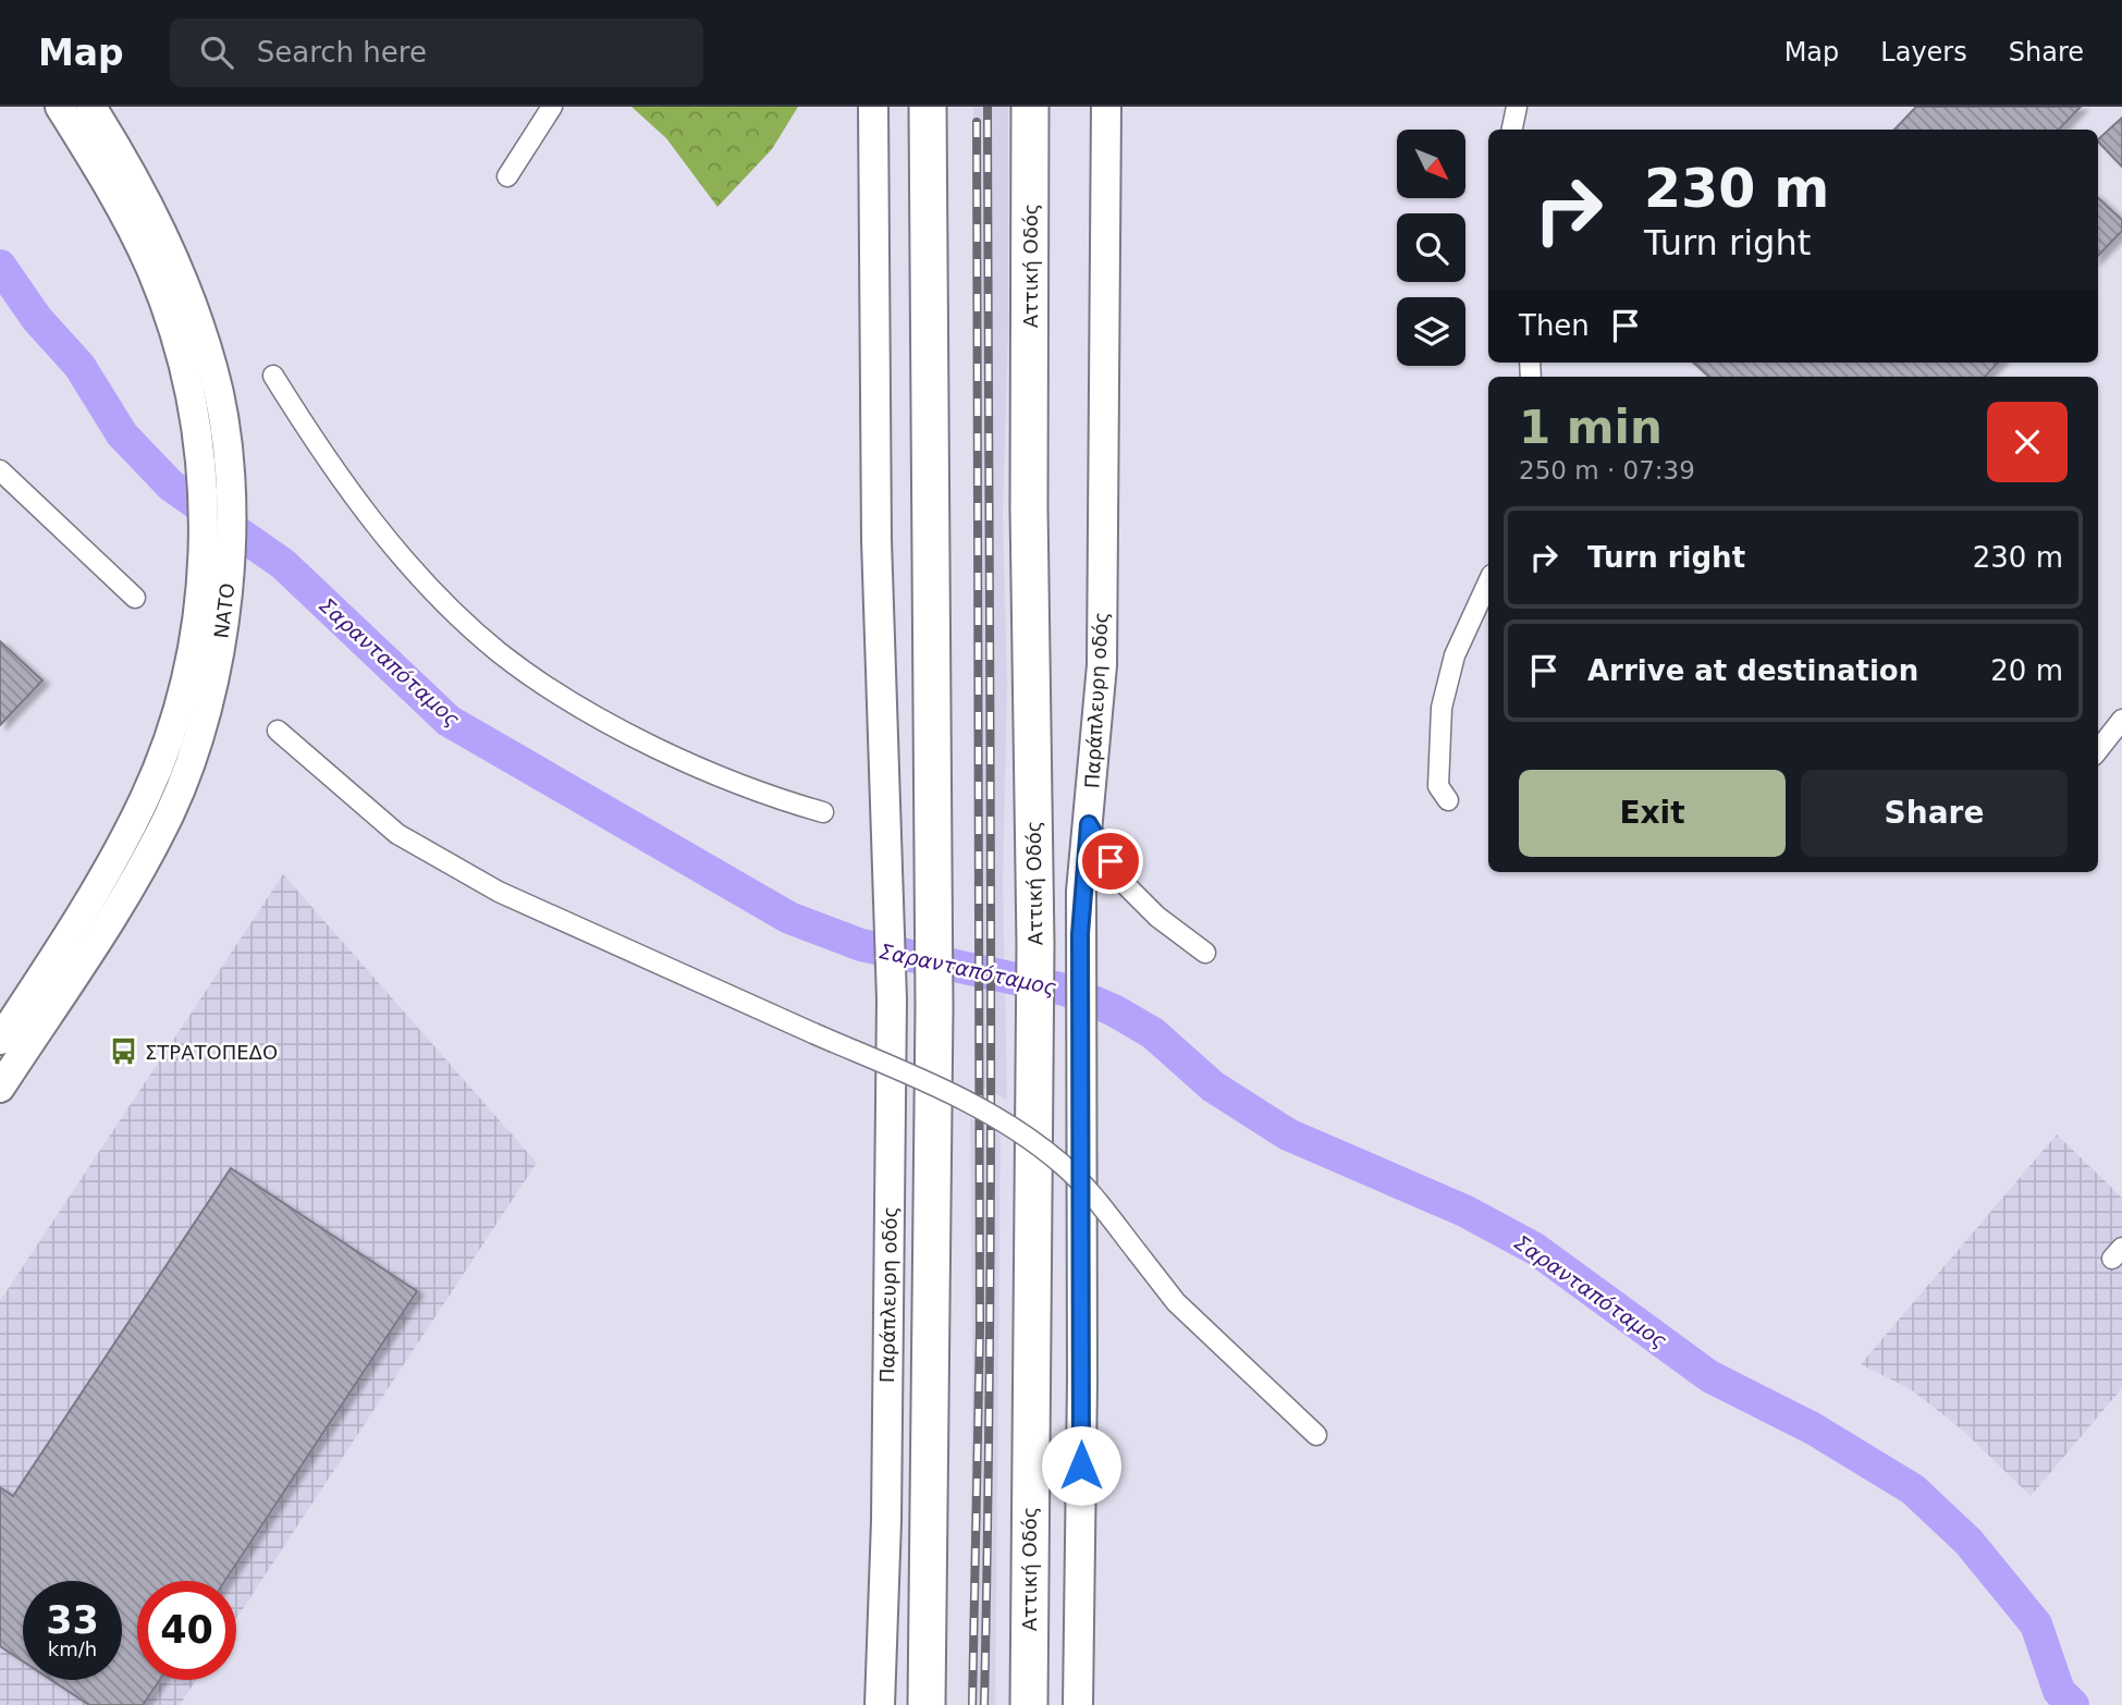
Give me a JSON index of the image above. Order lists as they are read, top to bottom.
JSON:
{
  "streets": {
    "highway": ["Αττική Οδός"],
    "street": ["ΝΑΤΟ", "Παράπλευρη οδός"]
  },
  "water": ["Σαρανταπόταμος"],
  "places": {
    "bus stop": ["ΣΤΡΑΤΟΠΕΔΟ"]
  },
  "north": "bottom right",
  "page": {
    "header": "Map",
    "search": "Search here",
    "nav": ["Map", "Layers", "Share"],
    "turn": ["230 m", "Turn right"],
    "then": "Then",
    "heading": ["1 min", "250 m · 07:39"],
    "list": [
      {
        "name": "Turn right",
        "value": "230 m"
      },
      {
        "name": "Arrive at destination",
        "value": "20 m"
      }
    ],
    "buttons": ["Exit", "Share"],
    "speed": "33 km/h",
    "limit": "40"
  }
}
